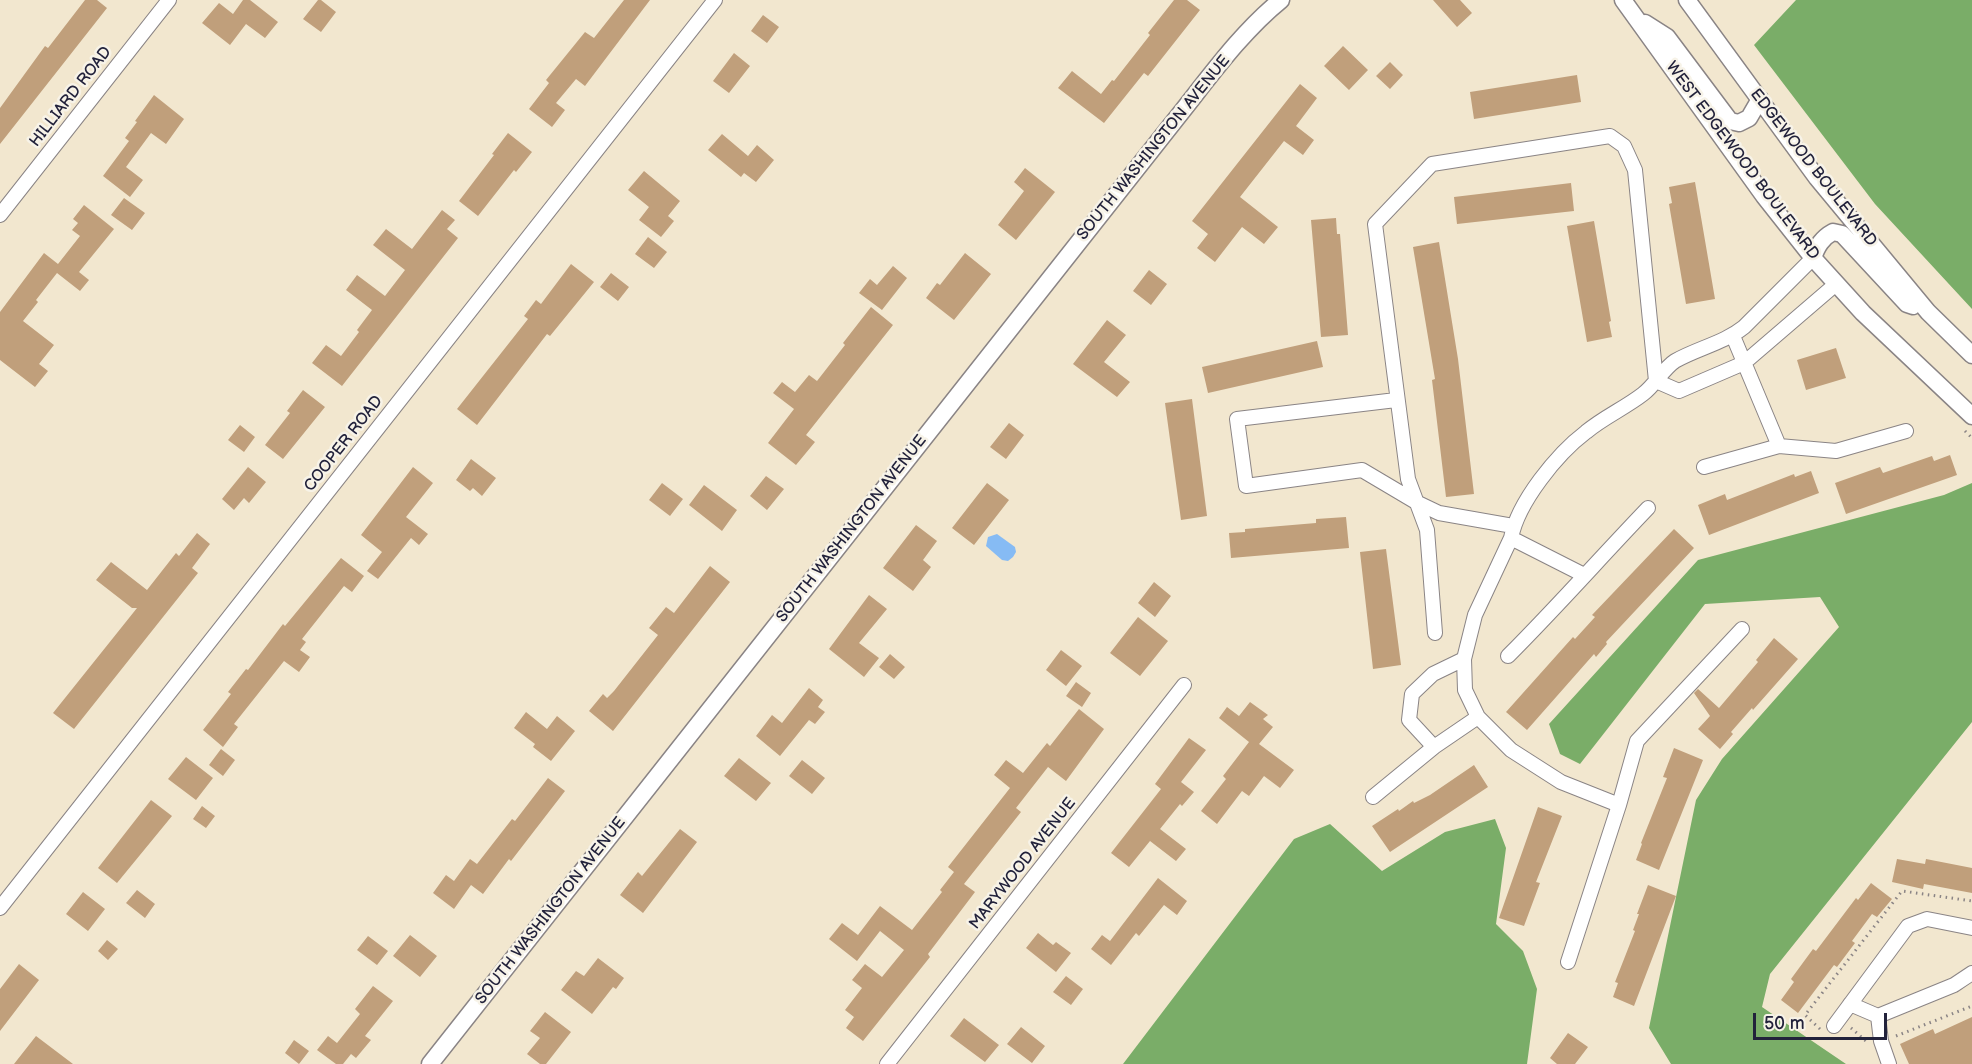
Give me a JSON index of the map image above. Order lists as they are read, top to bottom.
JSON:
{
  "streets": {
    "street": [
      "HILLIARD ROAD",
      "SOUTH WASHINGTON AVENUE",
      "WEST EDGEWOOD BOULEVARD",
      "EDGEWOOD BOULEVARD",
      "COOPER ROAD",
      "MARYWOOD AVENUE"
    ]
  },
  "scale_bar": "50 m"
}
